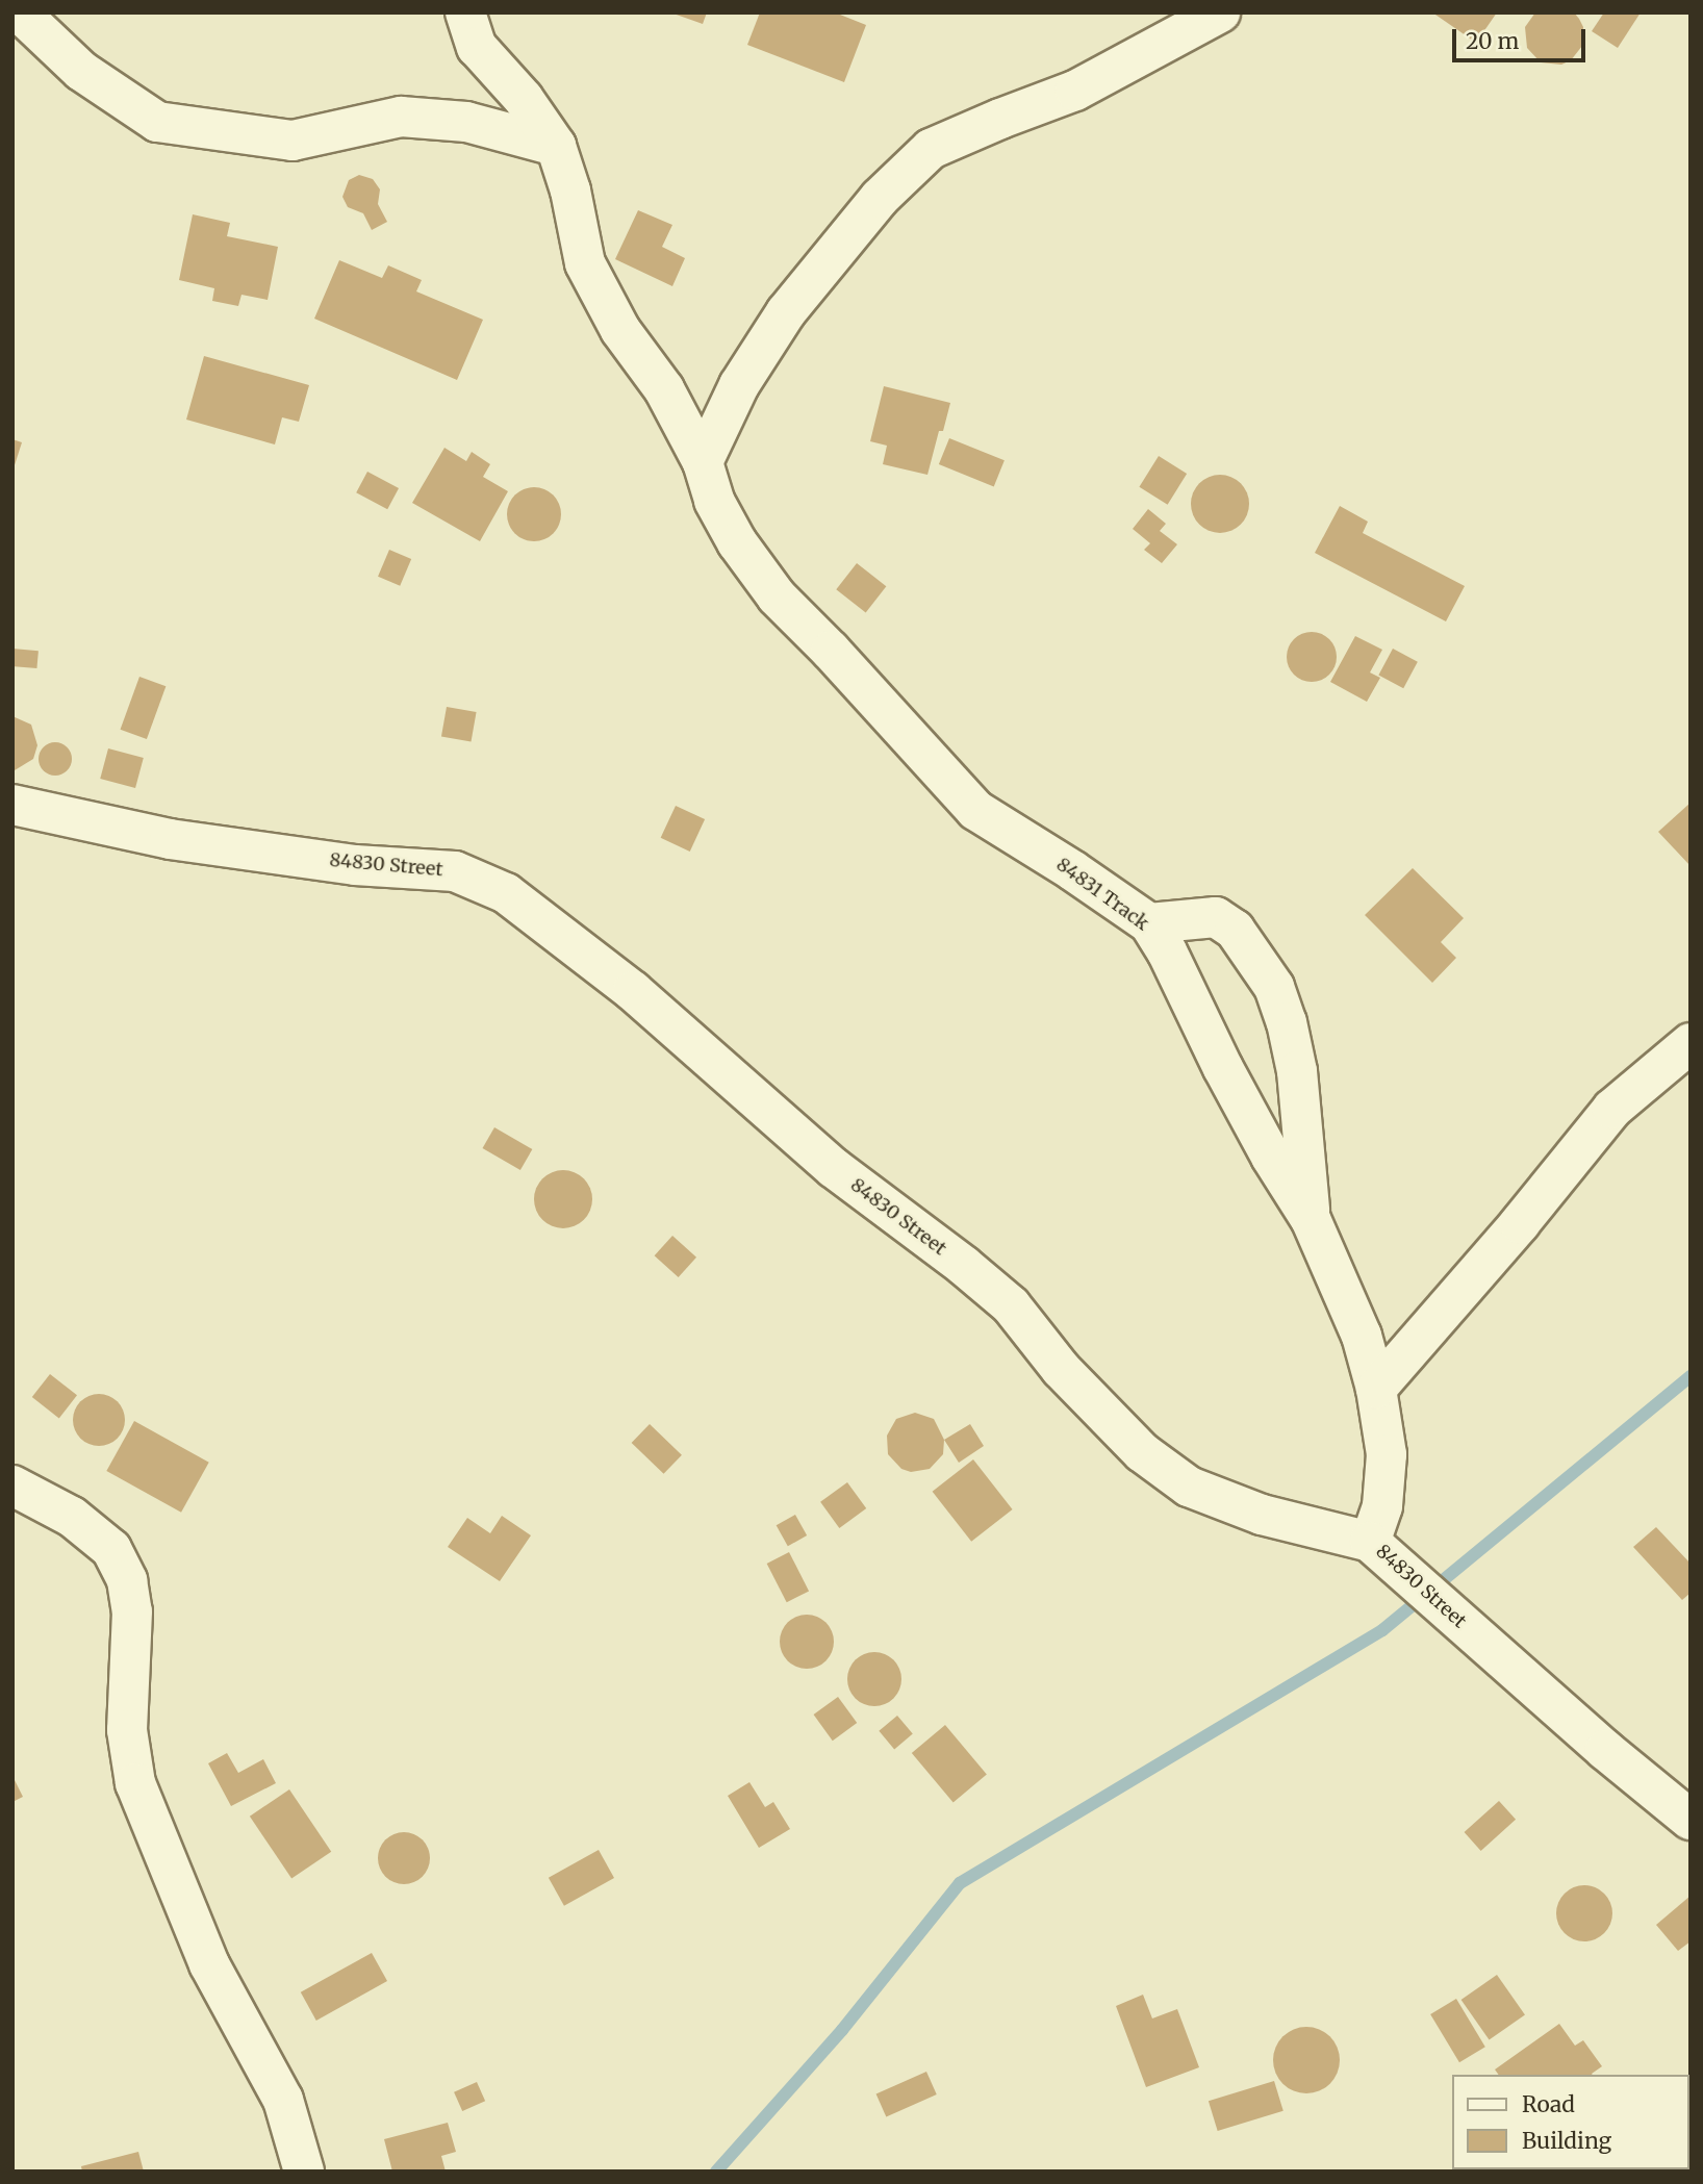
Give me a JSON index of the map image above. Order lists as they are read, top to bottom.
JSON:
{
  "streets": {
    "street": ["84830 Street", "84831 Track"]
  },
  "crossings": [
    ["84830 Street", "84831 Track"]
  ],
  "legend": ["Road", "Building"],
  "scale_bar": "20 m"
}
